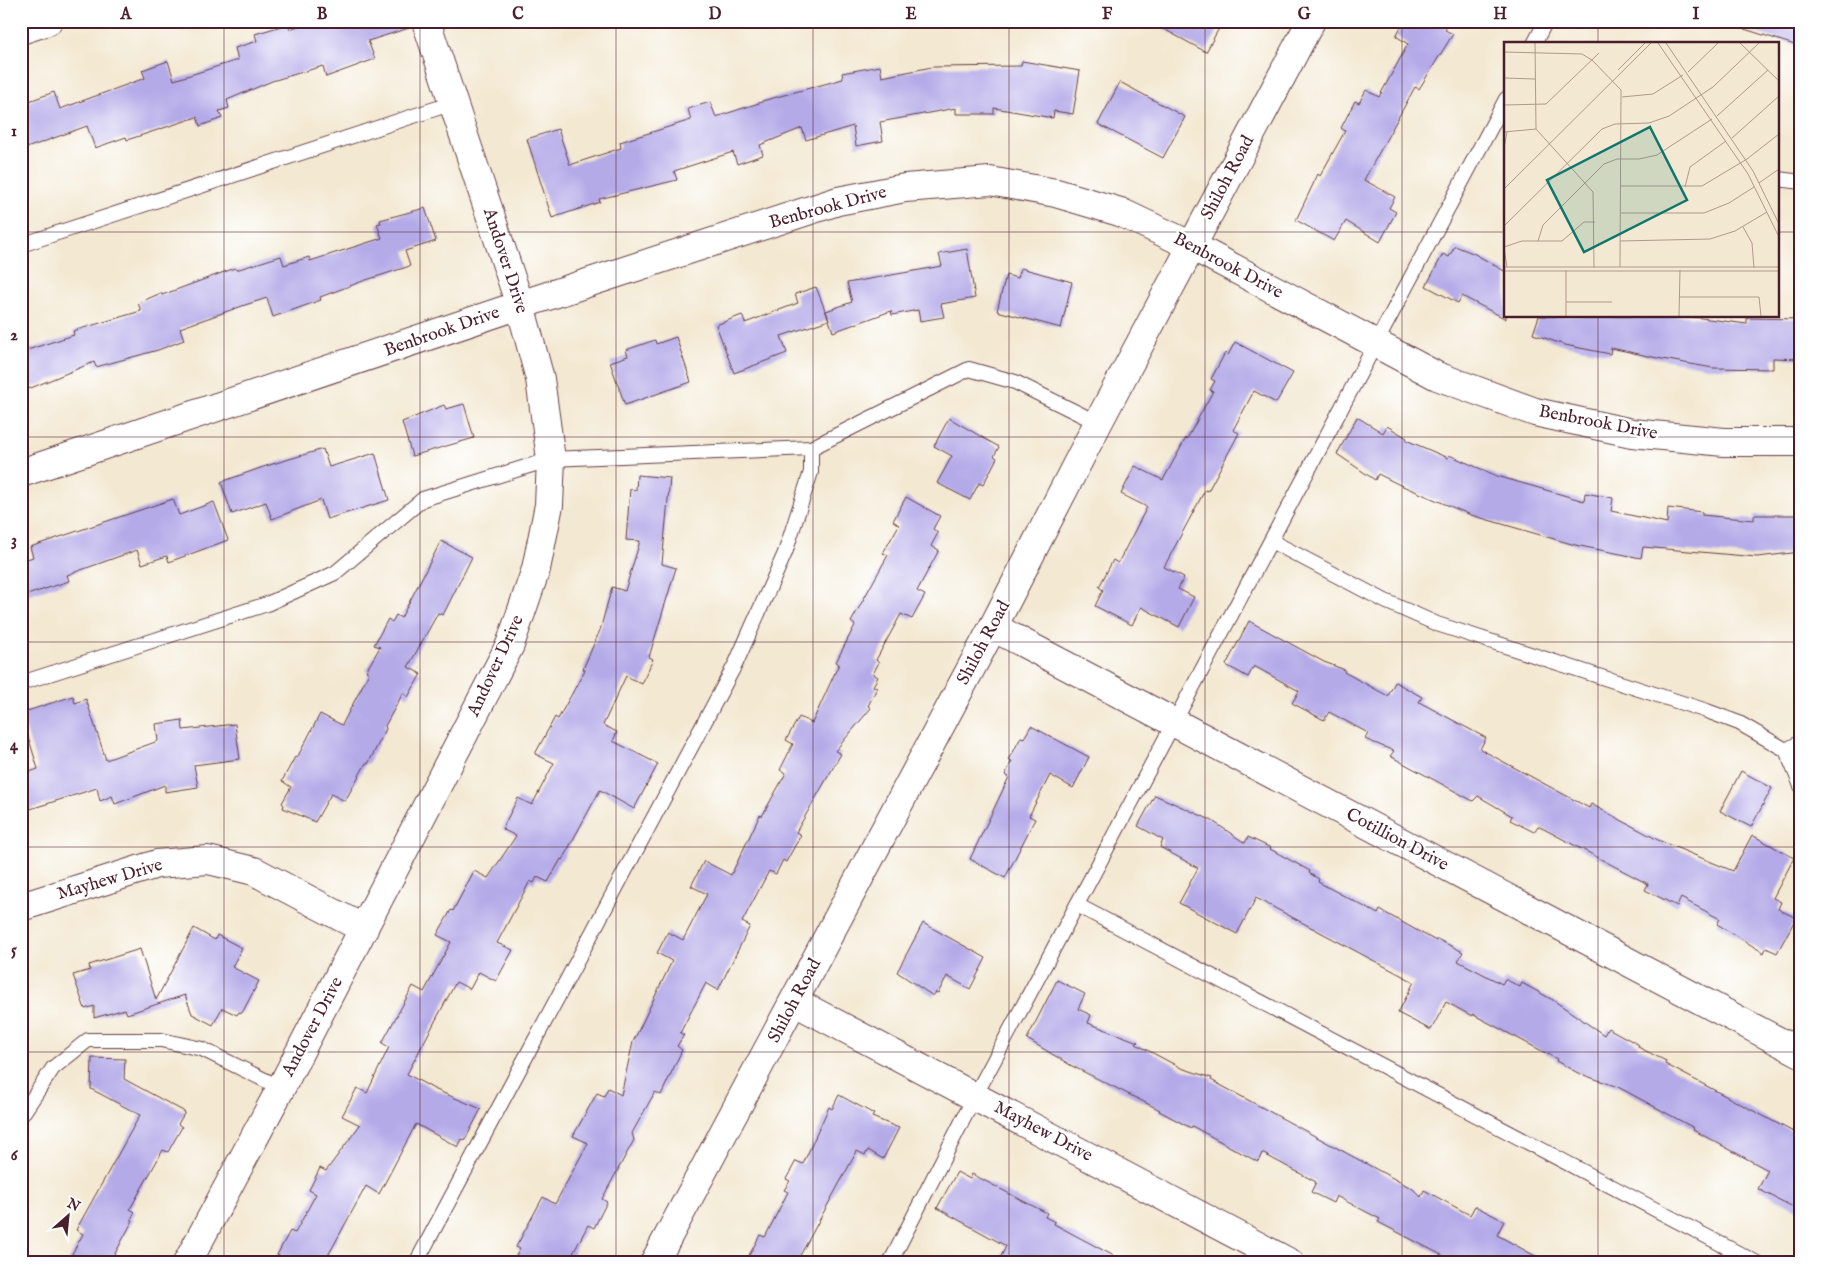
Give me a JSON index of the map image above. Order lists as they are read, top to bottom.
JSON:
{
  "streets": {
    "street": [
      "Shiloh Road",
      "Benbrook Drive",
      "Andover Drive",
      "Cotillion Drive",
      "Mayhew Drive"
    ]
  },
  "crossings": [
    ["Shiloh Road", "Benbrook Drive"],
    ["Shiloh Road", "Cotillion Drive"],
    ["Shiloh Road", "Mayhew Drive"],
    ["Benbrook Drive", "Andover Drive"],
    ["Andover Drive", "Mayhew Drive"]
  ],
  "north": "top right",
  "grid": {
    "columns": [
      "A",
      "B",
      "C",
      "D",
      "E",
      "F",
      "G",
      "H",
      "I"
    ],
    "rows": [
      "1",
      "2",
      "3",
      "4",
      "5",
      "6"
    ]
  }
}
